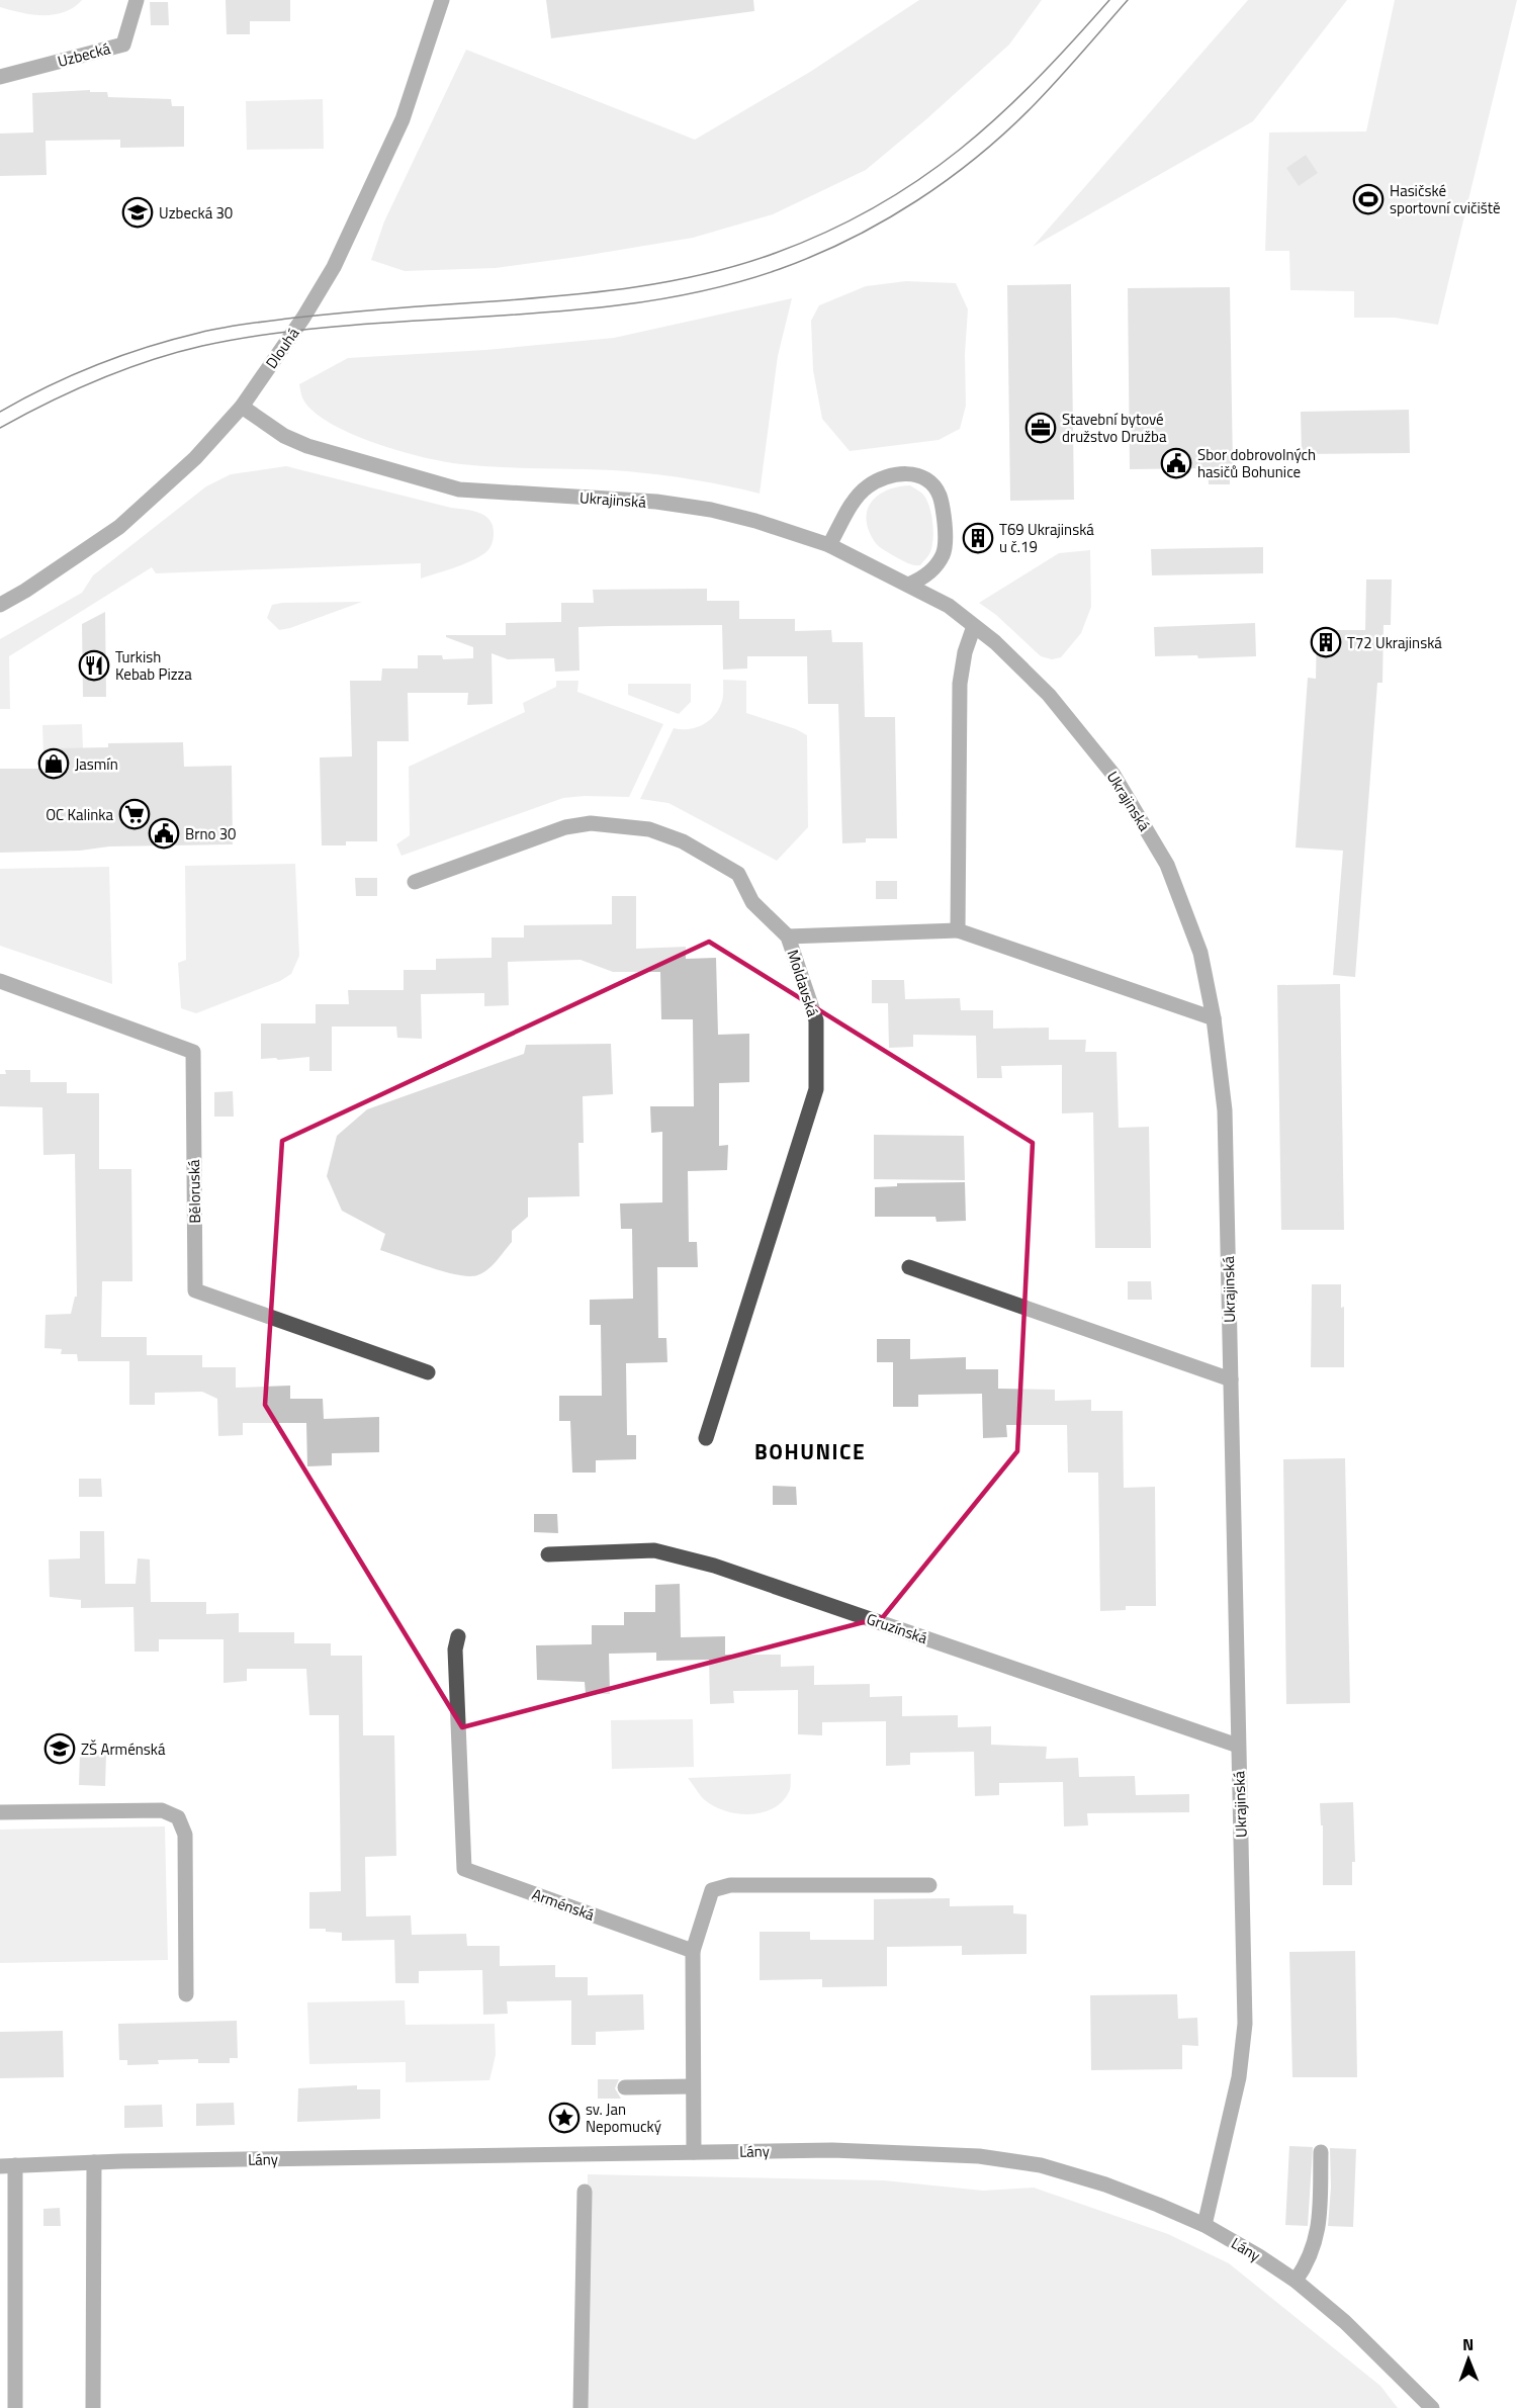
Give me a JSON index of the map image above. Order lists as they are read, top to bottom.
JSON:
{
  "streets": {
    "street": [
      "Uzbecká",
      "Dlouhá",
      "Ukrajinská",
      "Moldavská",
      "Běloruská",
      "Gruzínská",
      "Arménská",
      "Lány"
    ]
  },
  "crossings": [
    ["Dlouhá", "Ukrajinská"],
    ["Ukrajinská", "Gruzínská"],
    ["Ukrajinská", "Lány"]
  ],
  "districts": ["BOHUNICE"],
  "places": {
    "sports": ["Hasičské sportovní cvičiště"],
    "school or university": ["Uzbecká 30", "ZŠ Arménská"],
    "office": ["Stavební bytové družstvo Družba"],
    "public building": ["Sbor dobrovolných hasičů Bohunice", "Brno 30"],
    "building": ["T69 Ukrajinská u č.19", "T72 Ukrajinská"],
    "restaurant": ["Turkish Kebab Pizza"],
    "shop": ["Jasmín"],
    "supermarket": ["OC Kalinka"],
    "place": ["sv. Jan Nepomucký"]
  },
  "north": "top"
}
